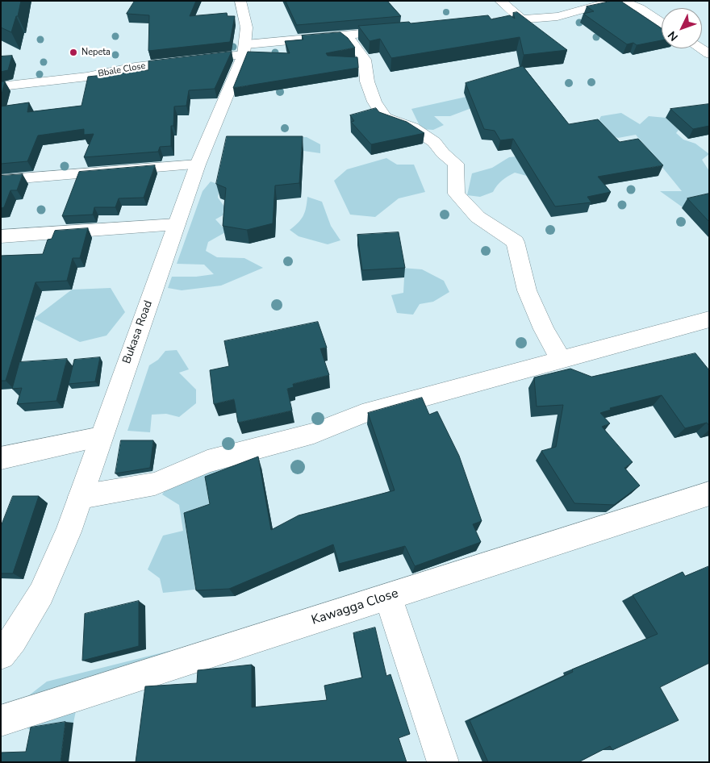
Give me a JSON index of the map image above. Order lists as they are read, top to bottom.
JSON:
{
  "streets": {
    "street": ["Bbale Close", "Bukasa Road", "Kawagga Close"]
  },
  "crossings": [
    ["Bbale Close", "Bukasa Road"]
  ],
  "places": ["Nepeta"],
  "north": "bottom left"
}
